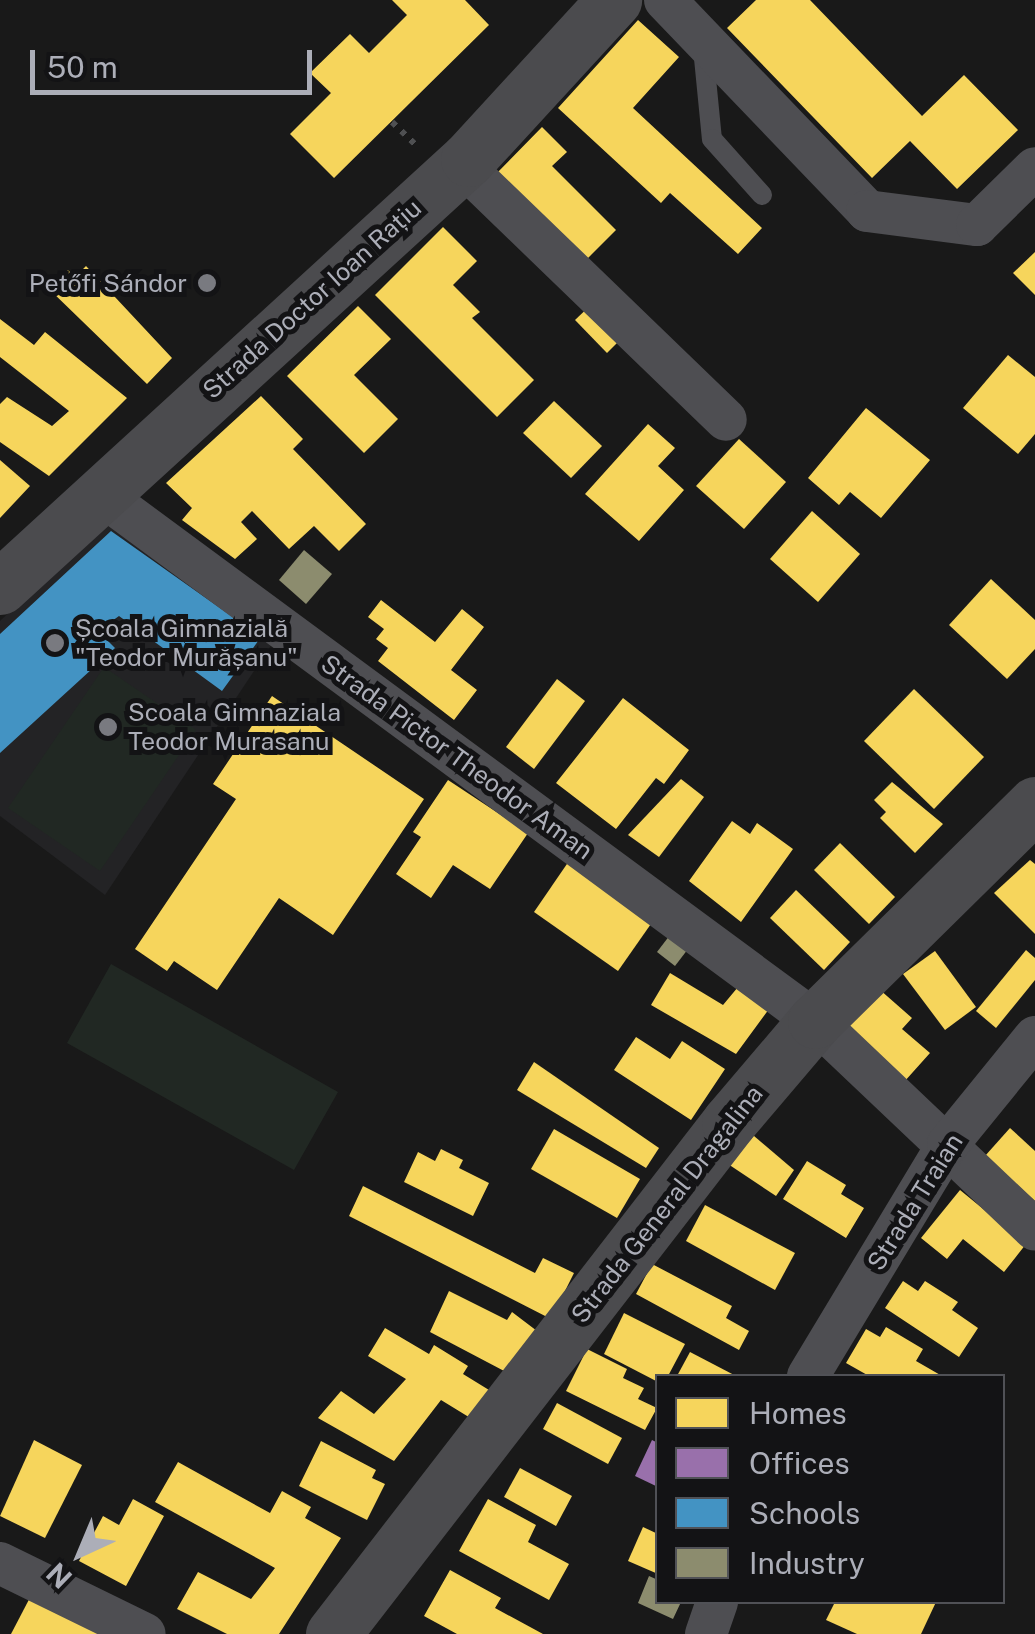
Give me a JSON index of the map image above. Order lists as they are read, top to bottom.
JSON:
{
  "streets": {
    "main road": ["Strada Doctor Ioan Rațiu", "Strada General Dragalina"],
    "street": ["Strada Pictor Theodor Aman", "Strada Traian"]
  },
  "crossings": [
    ["Strada Doctor Ioan Rațiu", "Strada Pictor Theodor Aman"],
    ["Strada Pictor Theodor Aman", "Strada Traian"],
    ["Strada Pictor Theodor Aman", "Strada General Dragalina"]
  ],
  "places": ["Petőfi Sándor", "Școala Gimnazială \"Teodor Murășanu\"", "Scoala Gimnaziala Teodor Murasanu"],
  "legend": [
    "Homes",
    "Offices",
    "Schools",
    "Industry"
  ],
  "scale_bar": "50 m",
  "north": "bottom left"
}
